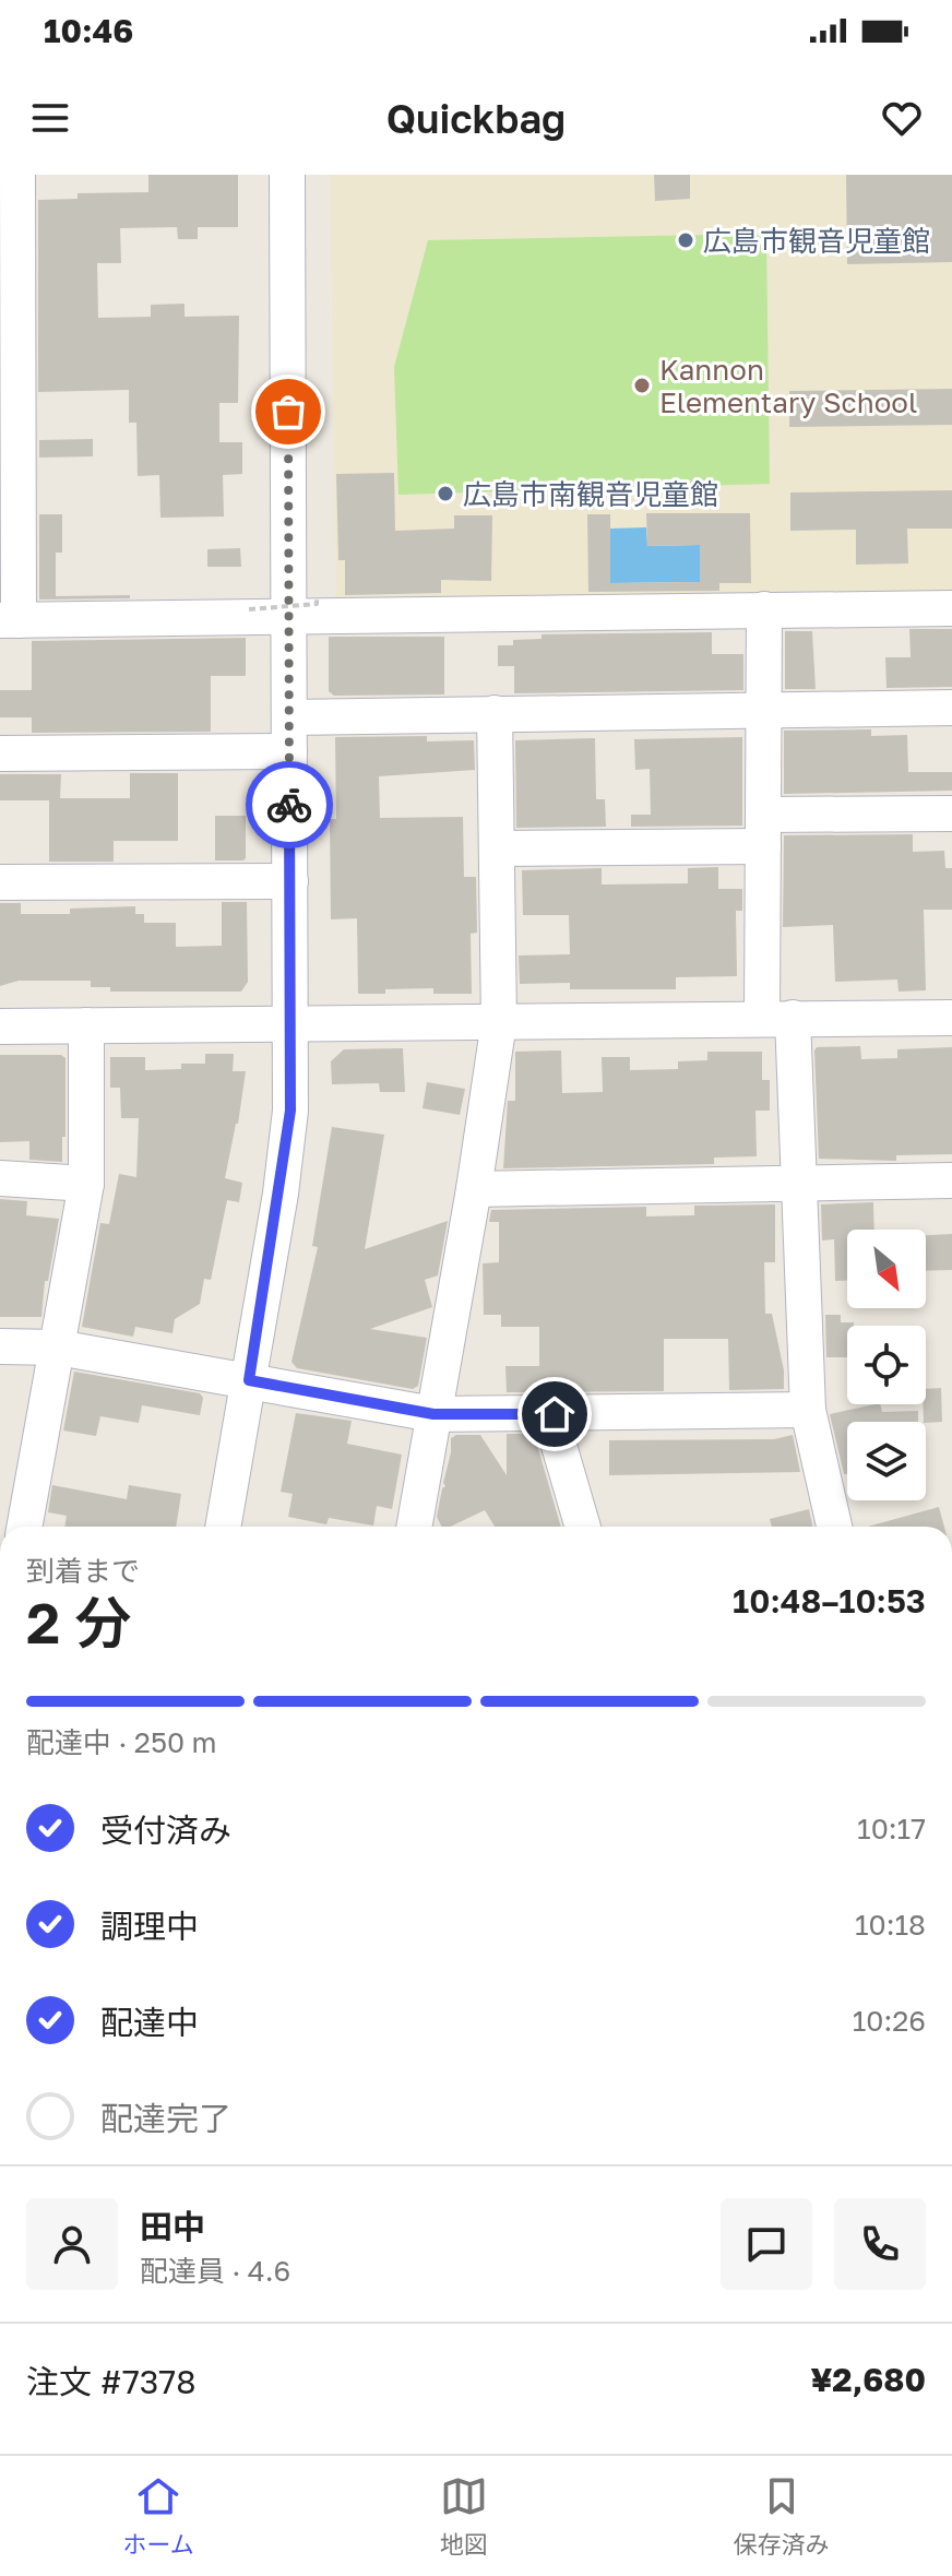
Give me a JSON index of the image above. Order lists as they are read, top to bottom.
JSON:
{
  "places": ["広島市観音児童館", "Kannon Elementary School", "広島市南観音児童館"],
  "north": "bottom right",
  "page": {
    "status": "10:46",
    "header": "Quickbag",
    "heading": ["2 分", "到着まで", "10:48–10:53"],
    "panel": [
      "田中",
      "配達員 · 4.6",
      "注文 #7378",
      "¥2,680"
    ],
    "bar": "配達中 · 250 m",
    "list": [
      ["受付済み", "10:17"],
      ["調理中", "10:18"],
      ["配達中", "10:26"],
      "配達完了"
    ],
    "tabs": ["ホーム", "地図", "保存済み"]
  }
}
